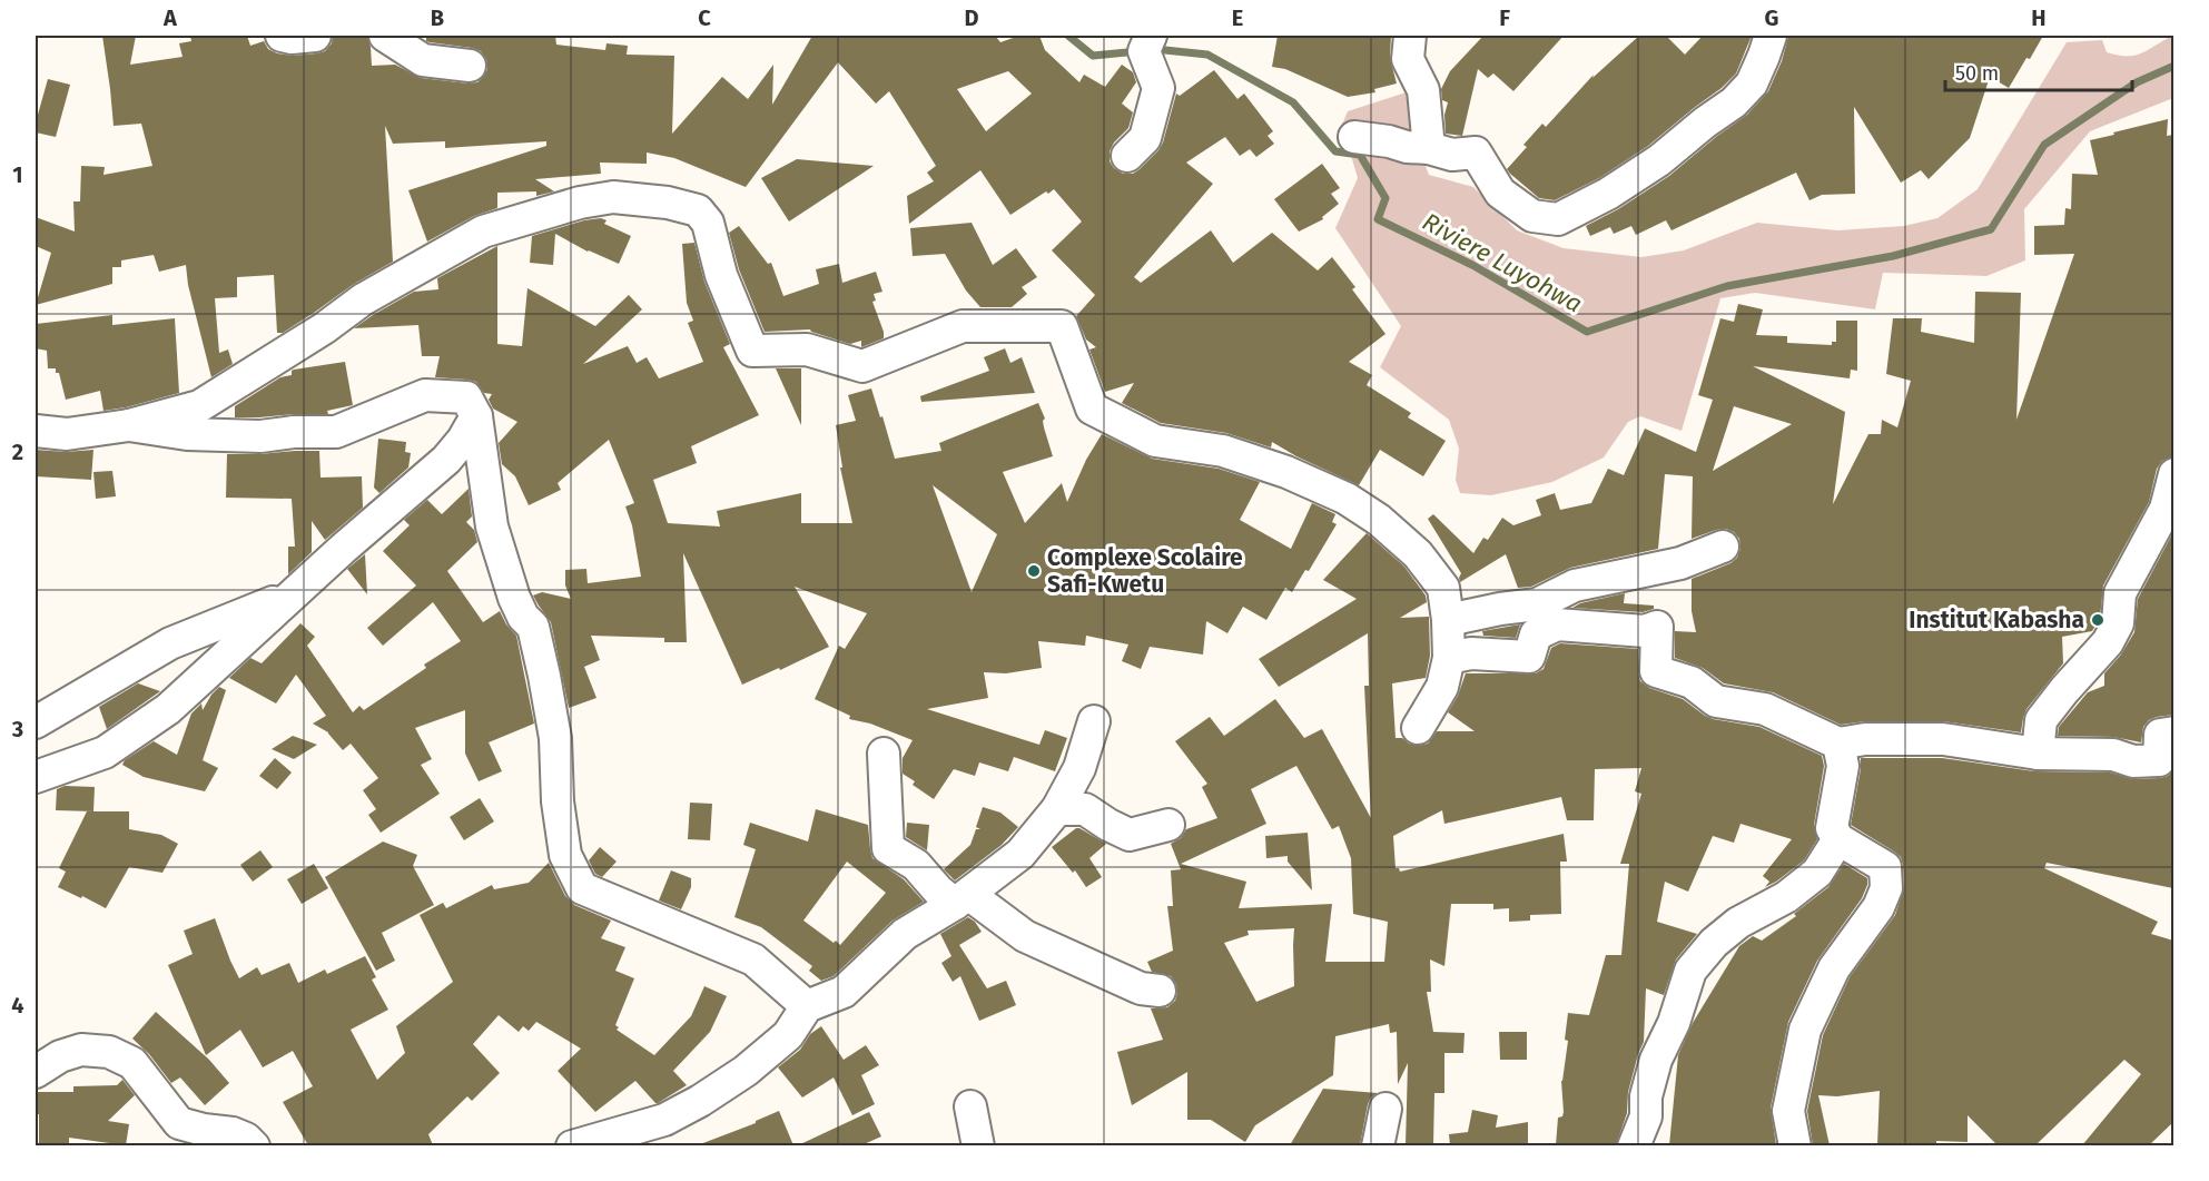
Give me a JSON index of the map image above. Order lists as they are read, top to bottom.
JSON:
{
  "water": ["Riviere Luyohwa"],
  "places": ["Complexe Scolaire Safi-Kwetu", "Institut Kabasha"],
  "scale_bar": "50 m",
  "grid": {
    "columns": [
      "A",
      "B",
      "C",
      "D",
      "E",
      "F",
      "G",
      "H"
    ],
    "rows": [
      "1",
      "2",
      "3",
      "4"
    ]
  }
}
